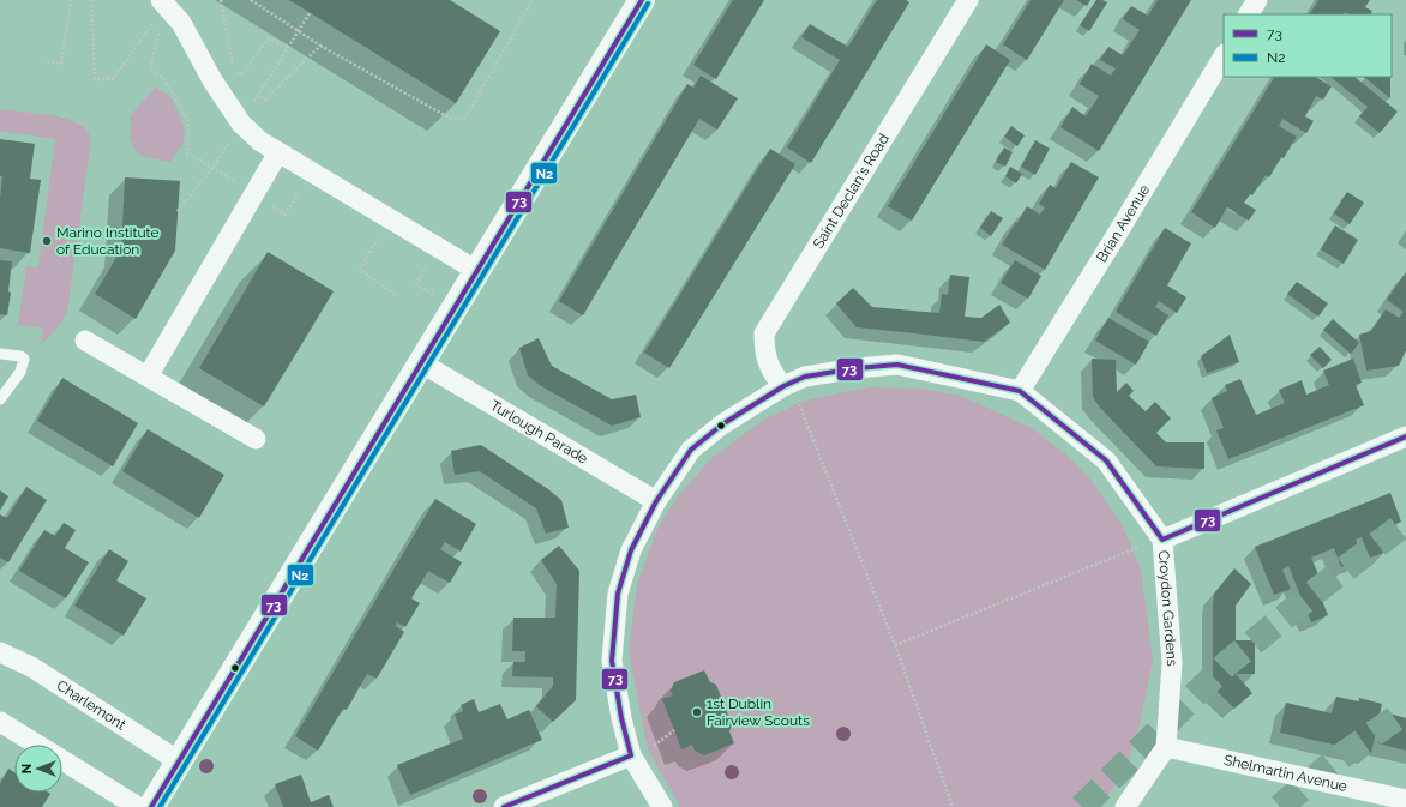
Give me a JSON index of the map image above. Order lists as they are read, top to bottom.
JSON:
{
  "streets": {
    "street": [
      "Saint Declan's Road",
      "Brian Avenue",
      "Turlough Parade",
      "Croydon Gardens",
      "Charlemont",
      "Shelmartin Avenue"
    ]
  },
  "crossings": [
    ["Saint Declan's Road", "Croydon Gardens"],
    ["Brian Avenue", "Croydon Gardens"],
    ["Turlough Parade", "Croydon Gardens"],
    ["Croydon Gardens", "Shelmartin Avenue"]
  ],
  "places": ["Marino Institute of Education", "1st Dublin Fairview Scouts"],
  "lines": ["transit line 73", "transit line N2"],
  "legend": ["73", "N2"],
  "north": "left"
}
